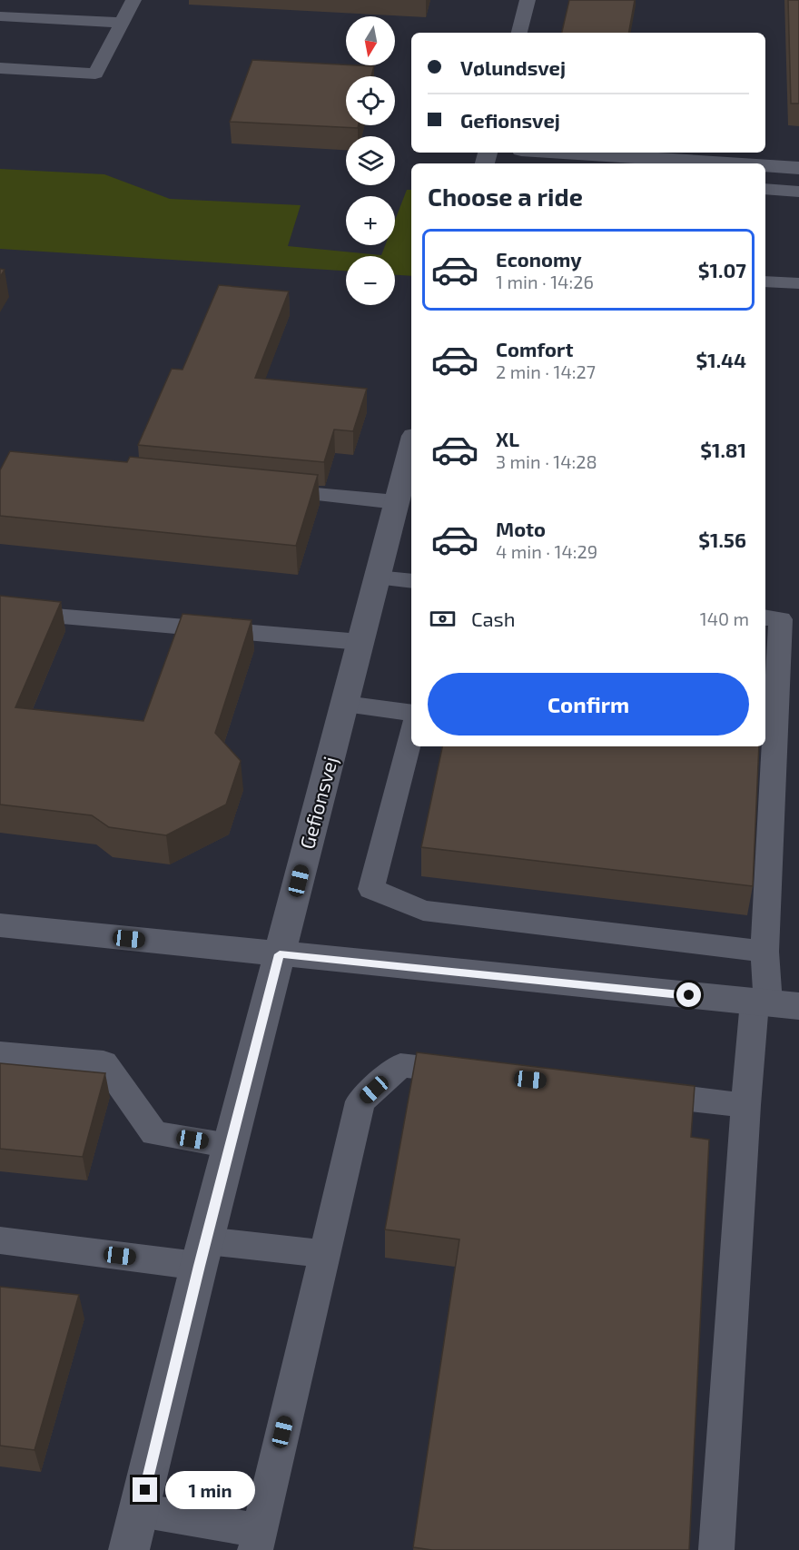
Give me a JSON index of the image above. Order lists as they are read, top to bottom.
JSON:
{
  "streets": {
    "street": ["Gefionsvej"]
  },
  "north": "bottom",
  "page": {
    "map_buttons": ["+", "−"],
    "banner": ["Vølundsvej", "Gefionsvej"],
    "heading": "Choose a ride",
    "list": [
      {
        "name": "Economy",
        "note": "1 min · 14:26",
        "value": "$1.07"
      },
      {
        "name": "Comfort",
        "note": "2 min · 14:27",
        "value": "$1.44"
      },
      {
        "name": "XL",
        "note": "3 min · 14:28",
        "value": "$1.81"
      },
      {
        "name": "Moto",
        "note": "4 min · 14:29",
        "value": "$1.56"
      }
    ],
    "pay": ["Cash", "140 m"],
    "buttons": "Confirm",
    "bubble": "1 min"
  }
}
